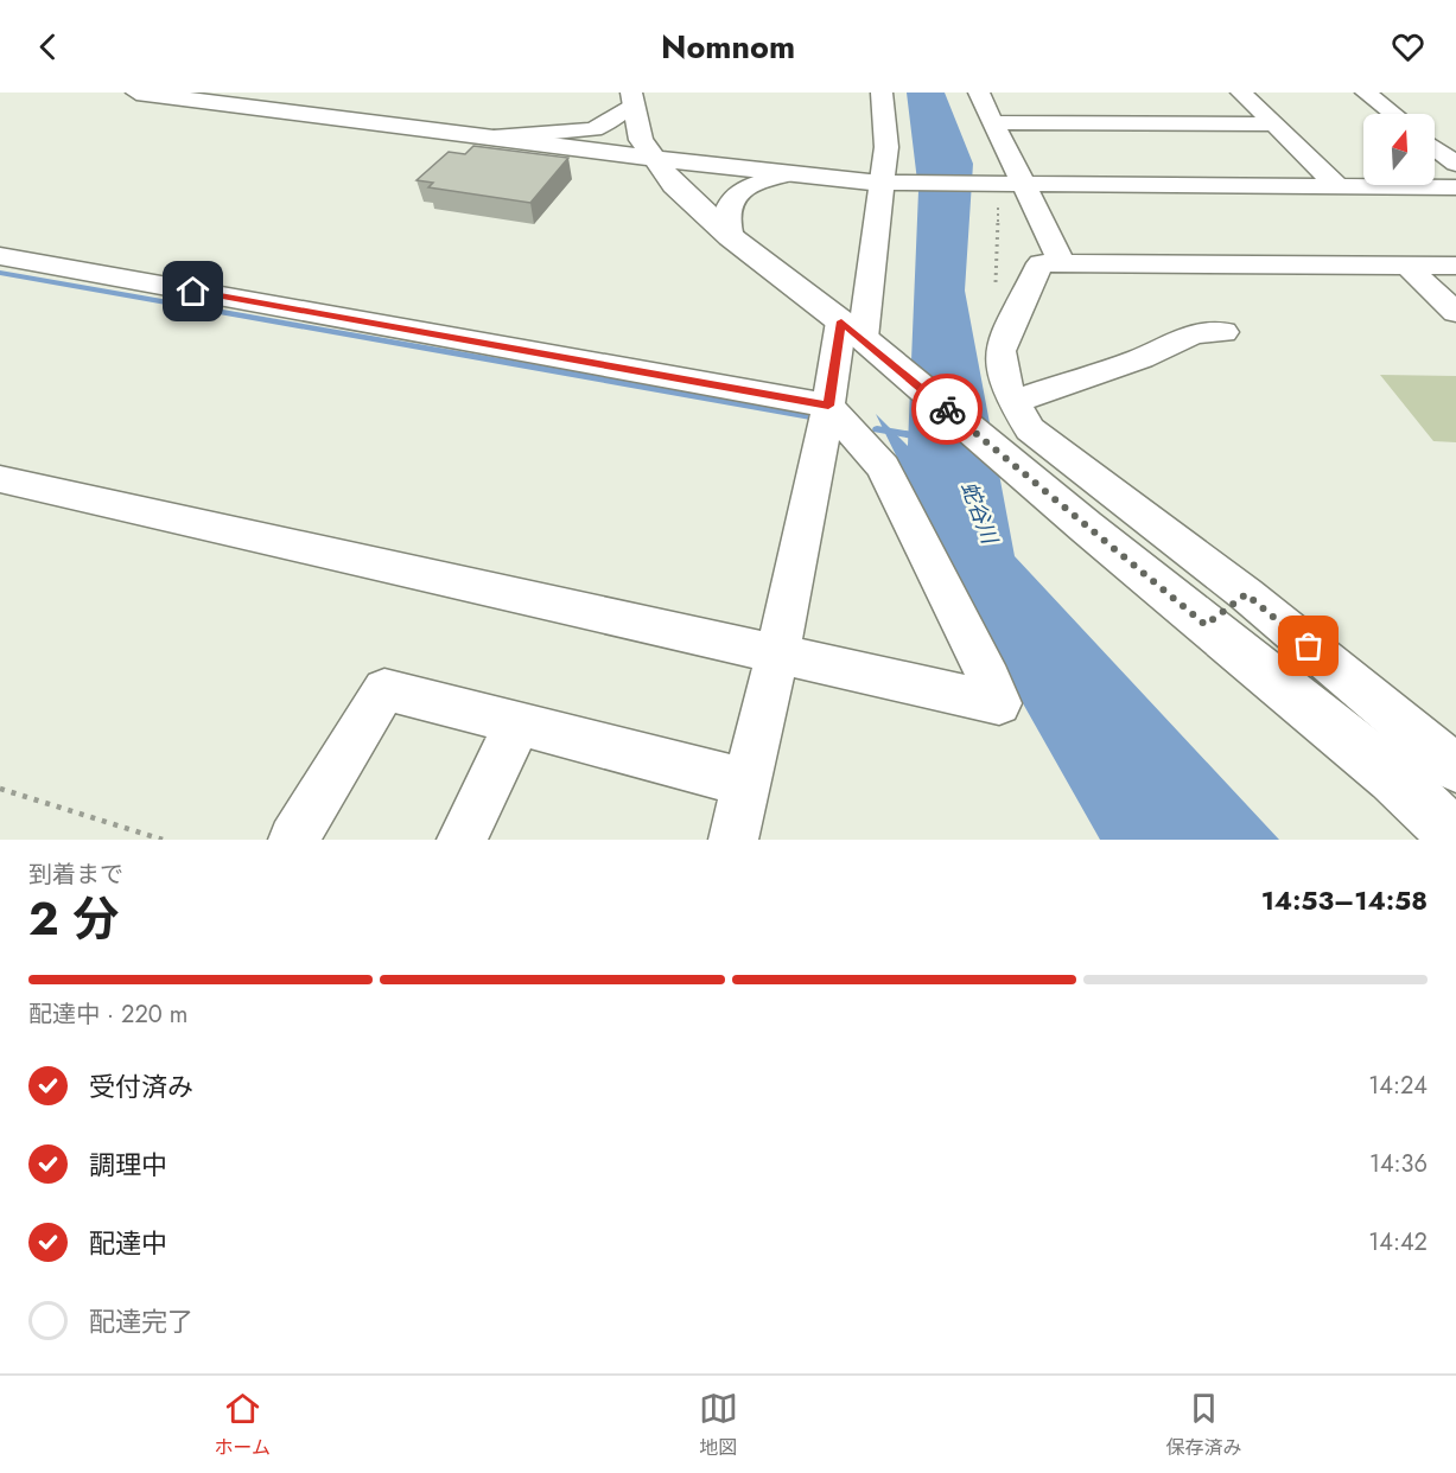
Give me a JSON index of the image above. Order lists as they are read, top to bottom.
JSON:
{
  "water": ["蛇谷川"],
  "north": "top",
  "page": {
    "header": "Nomnom",
    "heading": ["2 分", "到着まで", "14:53–14:58"],
    "bar": "配達中 · 220 m",
    "list": [
      ["受付済み", "14:24"],
      ["調理中", "14:36"],
      ["配達中", "14:42"],
      "配達完了"
    ],
    "tabs": ["ホーム", "地図", "保存済み"]
  }
}
